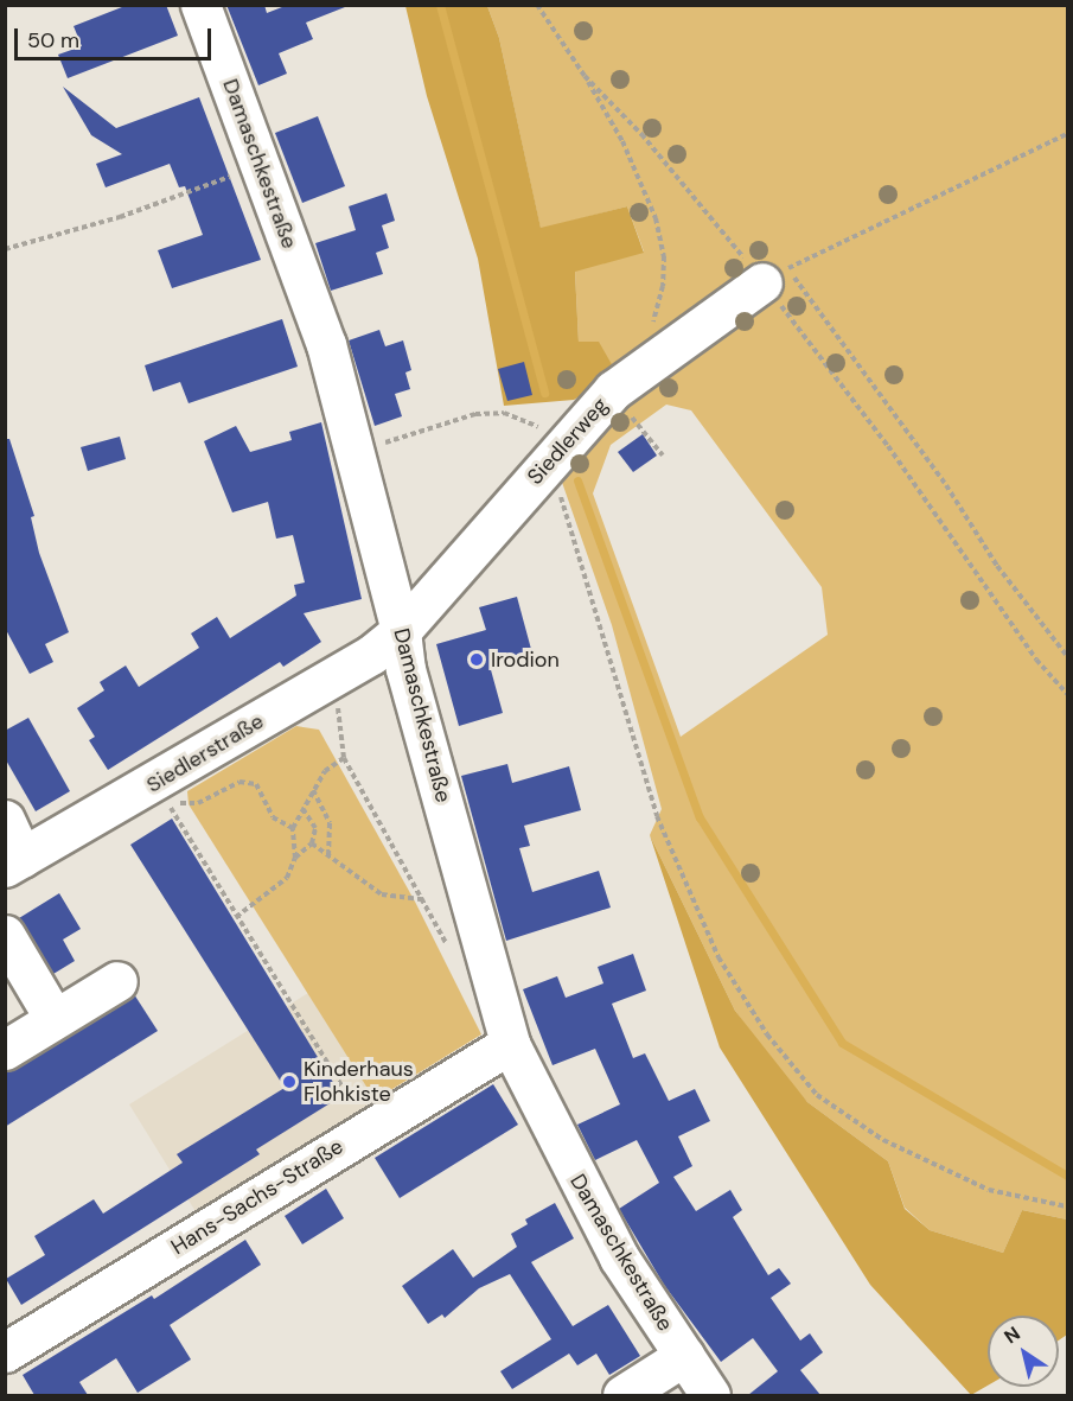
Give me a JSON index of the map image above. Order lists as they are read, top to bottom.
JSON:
{
  "streets": {
    "street": [
      "Damaschkestraße",
      "Siedlerweg",
      "Siedlerstraße",
      "Hans-Sachs-Straße"
    ]
  },
  "crossings": [
    ["Damaschkestraße", "Siedlerweg"],
    ["Damaschkestraße", "Siedlerstraße"],
    ["Damaschkestraße", "Hans-Sachs-Straße"],
    ["Siedlerweg", "Siedlerstraße"]
  ],
  "places": ["Irodion", "Kinderhaus Flohkiste"],
  "scale_bar": "50 m",
  "north": "top left"
}
